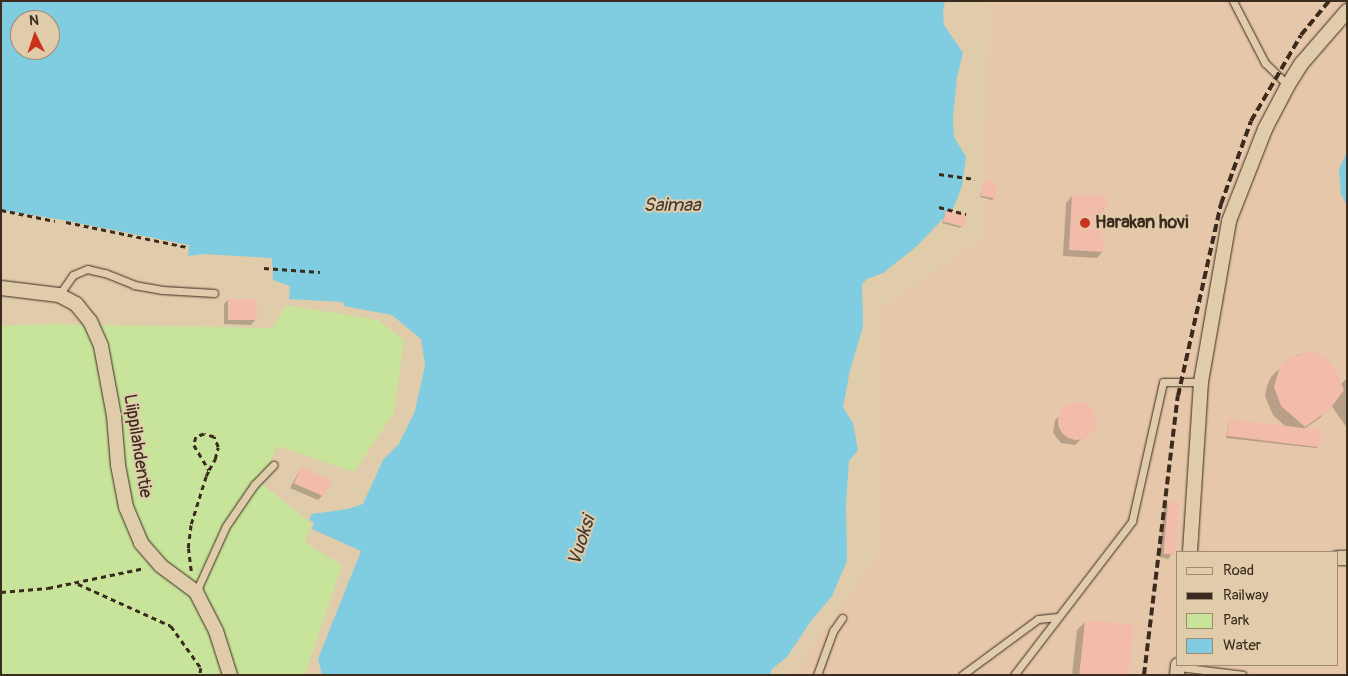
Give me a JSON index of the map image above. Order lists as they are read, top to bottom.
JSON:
{
  "streets": {
    "street": ["Liippilahdentie"]
  },
  "water": ["Saimaa", "Vuoksi"],
  "places": ["Harakan hovi"],
  "legend": [
    "Road",
    "Railway",
    "Park",
    "Water"
  ],
  "north": "top"
}
